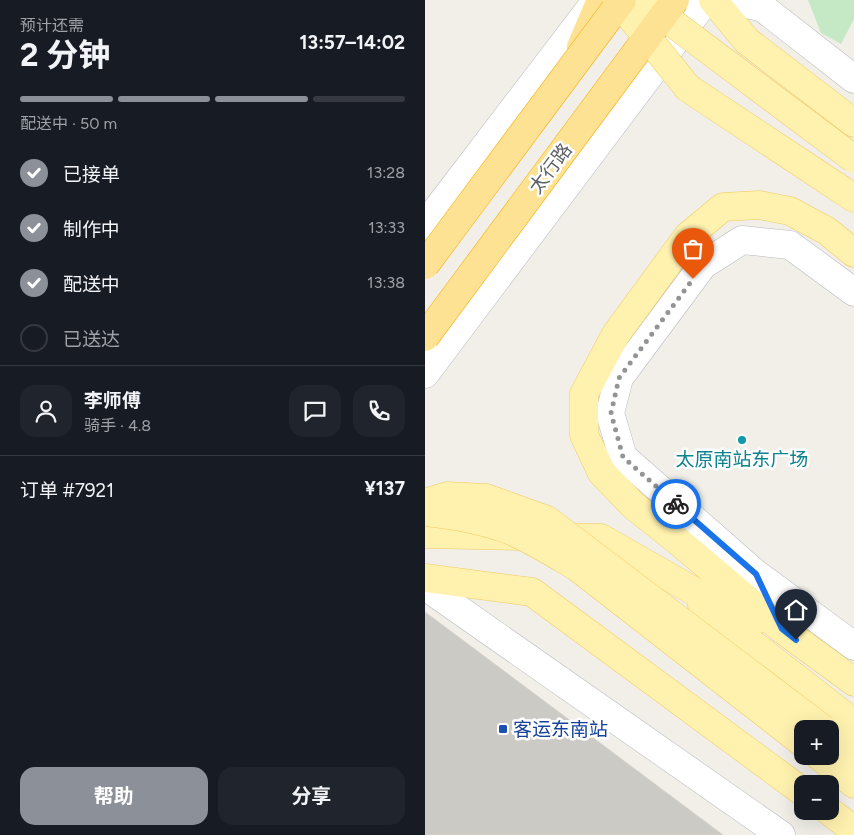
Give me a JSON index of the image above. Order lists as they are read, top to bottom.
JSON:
{
  "streets": {
    "highway": ["太行路"]
  },
  "places": {
    "other": ["太原南站东广场"],
    "transit": ["客运东南站"]
  },
  "page": {
    "heading": ["2 分钟", "预计还需", "13:57–14:02"],
    "panel": [
      "李师傅",
      "骑手 · 4.8",
      "订单 #7921",
      "¥137"
    ],
    "bar": "配送中 · 50 m",
    "list": [
      ["已接单", "13:28"],
      ["制作中", "13:33"],
      ["配送中", "13:38"],
      "已送达"
    ],
    "map_buttons": ["+", "−"],
    "buttons": ["帮助", "分享"]
  }
}
